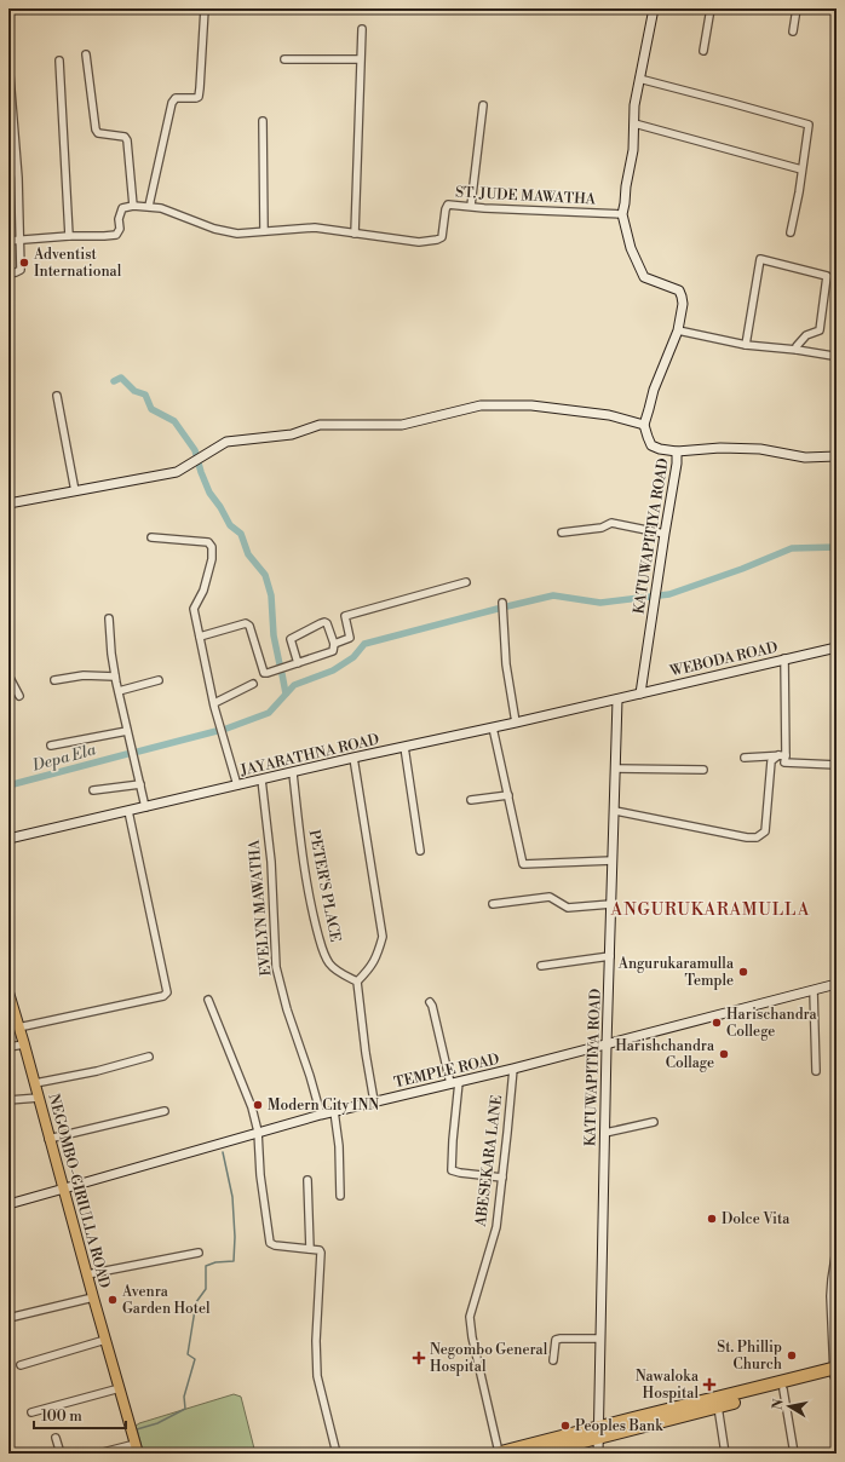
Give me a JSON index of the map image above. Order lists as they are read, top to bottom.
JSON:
{
  "streets": {
    "main road": ["NEGOMBO-GIRIULLA ROAD"],
    "street": [
      "ST. JUDE MAWATHA",
      "KATUWAPITIYA ROAD",
      "WEBODA ROAD",
      "JAYARATHNA ROAD",
      "PETER'S PLACE",
      "EVELYN MAWATHA",
      "TEMPLE ROAD",
      "ABESEKARA LANE"
    ]
  },
  "crossings": [
    ["KATUWAPITIYA ROAD", "WEBODA ROAD"],
    ["KATUWAPITIYA ROAD", "JAYARATHNA ROAD"],
    ["KATUWAPITIYA ROAD", "TEMPLE ROAD"],
    ["WEBODA ROAD", "JAYARATHNA ROAD"],
    ["JAYARATHNA ROAD", "PETER'S PLACE"],
    ["JAYARATHNA ROAD", "EVELYN MAWATHA"],
    ["EVELYN MAWATHA", "TEMPLE ROAD"],
    ["TEMPLE ROAD", "ABESEKARA LANE"],
    ["TEMPLE ROAD", "NEGOMBO-GIRIULLA ROAD"]
  ],
  "districts": ["ANGURUKARAMULLA"],
  "water": ["Depa Ela"],
  "places": {
    "other": [
      "Adventist International",
      "Angurukaramulla Temple",
      "Harischandra College",
      "Harishchandra Collage",
      "Modern City INN",
      "Dolce Vita",
      "Avenra Garden Hotel",
      "St. Phillip Church",
      "Peoples Bank"
    ],
    "health": ["Negombo General Hospital", "Nawaloka Hospital"]
  },
  "scale_bar": "100 m",
  "north": "left"
}
